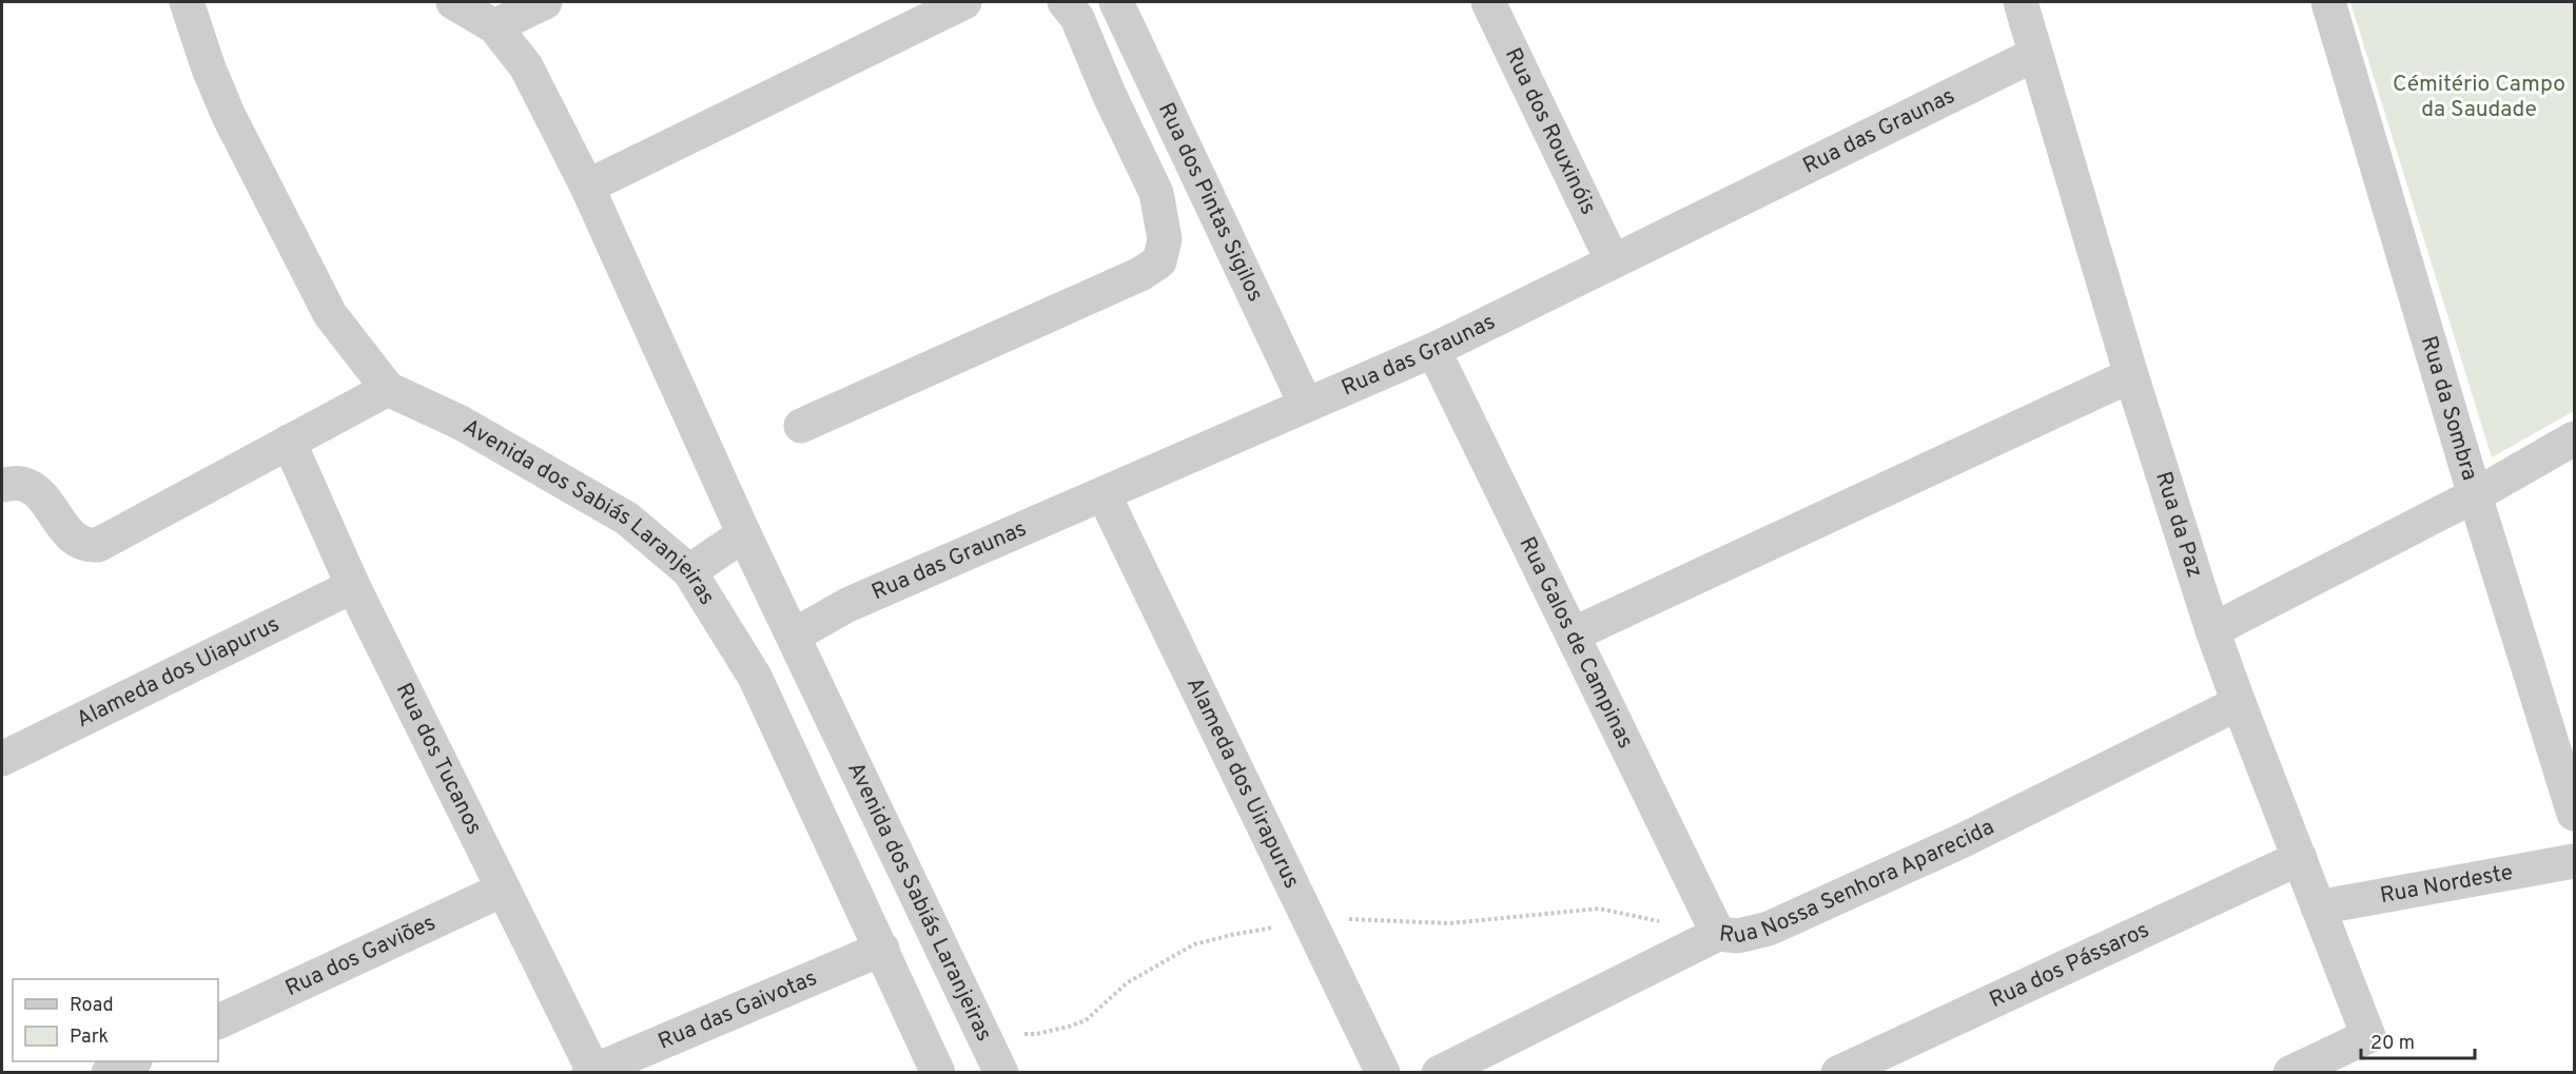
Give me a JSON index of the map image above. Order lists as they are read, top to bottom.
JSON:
{
  "streets": {
    "street": [
      "Rua dos Rouxinóis",
      "Rua das Graunas",
      "Rua dos Pintas Sigilos",
      "Rua da Sombra",
      "Avenida dos Sabiás Laranjeiras",
      "Rua da Paz",
      "Rua Galos de Campinas",
      "Alameda dos Uiapurus",
      "Rua dos Tucanos",
      "Alameda dos Uirapurus",
      "Rua Nossa Senhora Aparecida",
      "Rua Nordeste",
      "Rua dos Gaviões",
      "Rua dos Pássaros",
      "Rua das Gaivotas"
    ]
  },
  "crossings": [
    ["Rua dos Rouxinóis", "Rua das Graunas"],
    ["Rua das Graunas", "Rua dos Pintas Sigilos"],
    ["Rua das Graunas", "Avenida dos Sabiás Laranjeiras"],
    ["Rua das Graunas", "Rua da Paz"],
    ["Rua das Graunas", "Rua Galos de Campinas"],
    ["Rua das Graunas", "Alameda dos Uirapurus"],
    ["Avenida dos Sabiás Laranjeiras", "Rua das Gaivotas"],
    ["Rua da Paz", "Rua Nossa Senhora Aparecida"],
    ["Rua da Paz", "Rua Nordeste"],
    ["Rua da Paz", "Rua dos Pássaros"],
    ["Rua Galos de Campinas", "Rua Nossa Senhora Aparecida"],
    ["Alameda dos Uiapurus", "Rua dos Tucanos"],
    ["Rua dos Tucanos", "Rua dos Gaviões"],
    ["Rua dos Tucanos", "Rua das Gaivotas"]
  ],
  "parks": ["Cémitério Campo da Saudade"],
  "legend": ["Road", "Park"],
  "scale_bar": "20 m"
}
